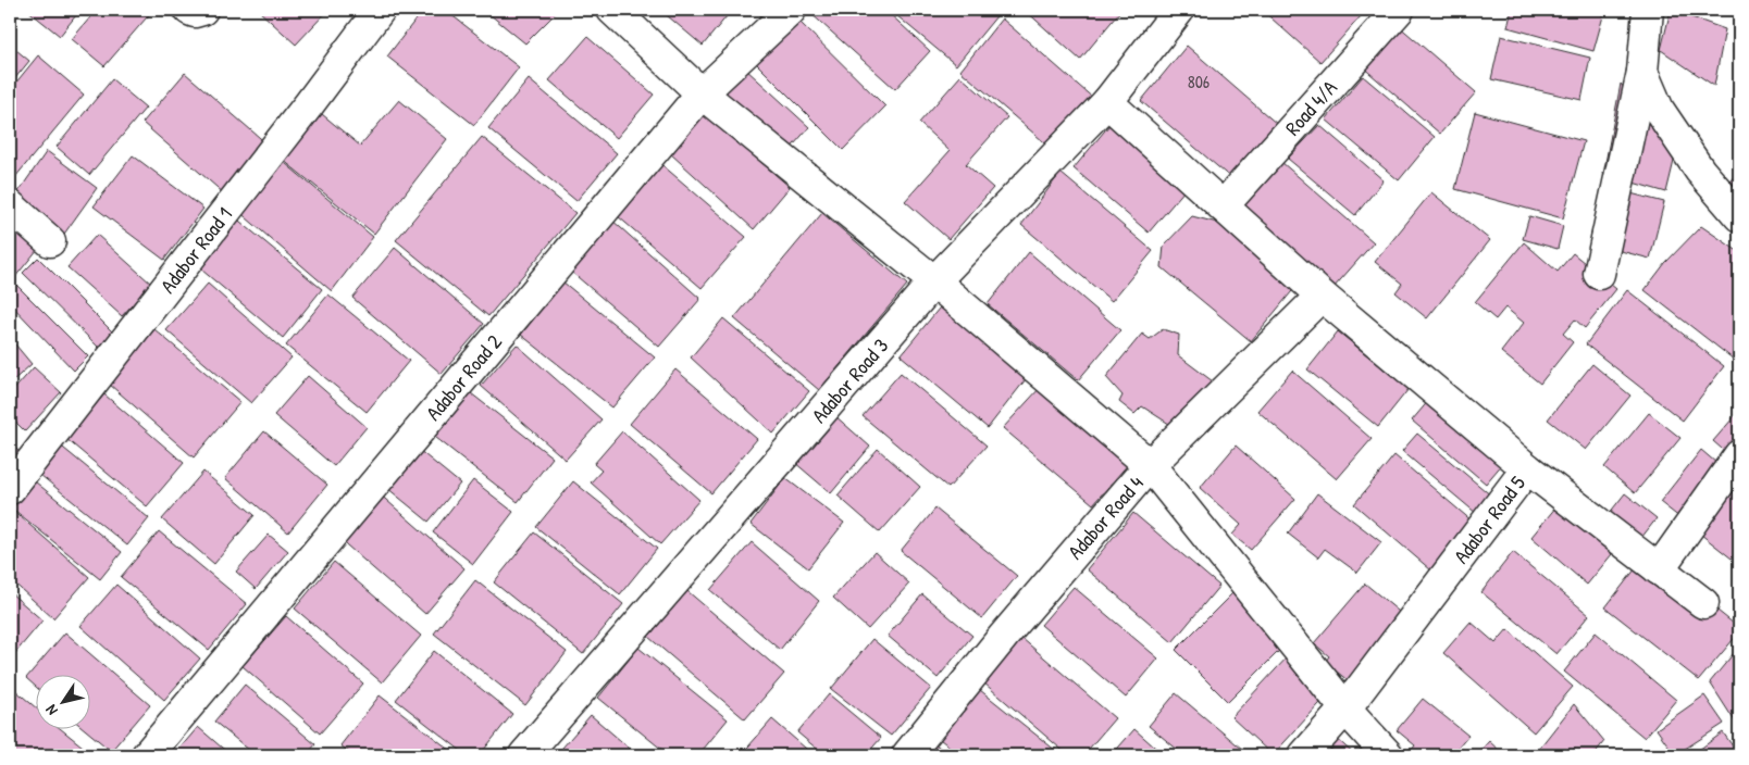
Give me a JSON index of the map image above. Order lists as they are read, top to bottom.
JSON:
{
  "streets": {
    "street": [
      "Road 4/A",
      "Adabor Road 1",
      "Adabor Road 2",
      "Adabor Road 3",
      "Adabor Road 4",
      "Adabor Road 5"
    ]
  },
  "crossings": [
    ["Road 4/A", "Adabor Road 5"],
    ["Adabor Road 3", "Adabor Road 5"],
    ["Adabor Road 4", "Adabor Road 5"]
  ],
  "house_numbers": ["806"],
  "north": "bottom left"
}
